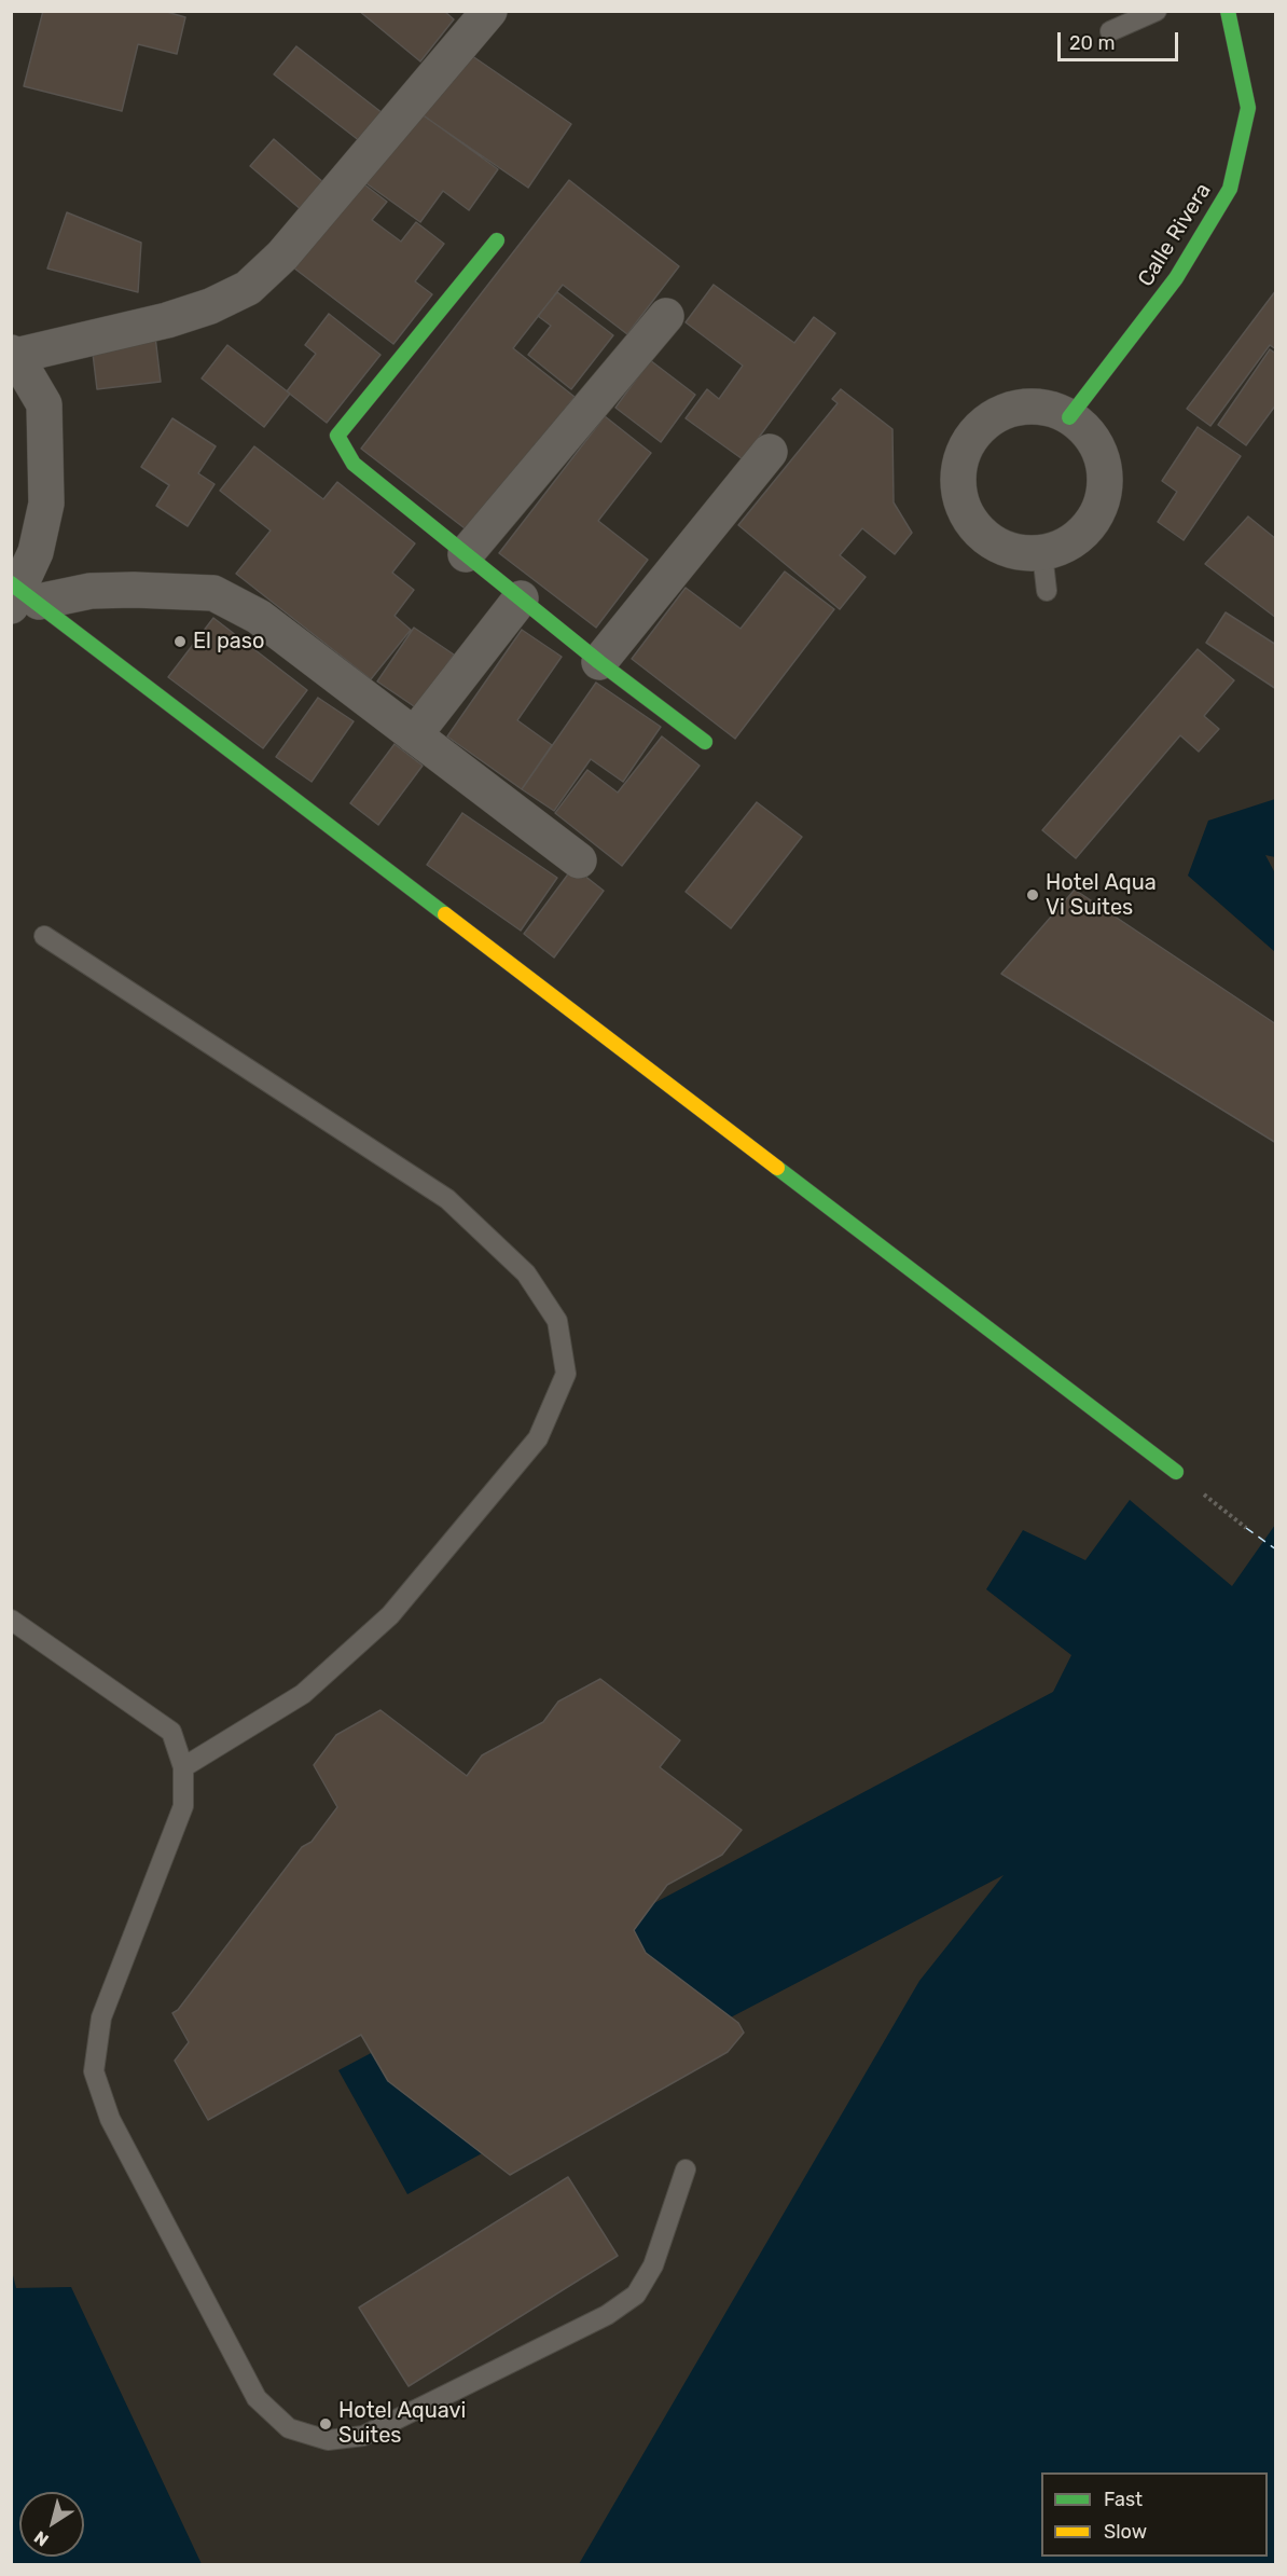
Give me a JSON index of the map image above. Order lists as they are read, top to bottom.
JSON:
{
  "streets": {
    "street": ["Calle Rivera"]
  },
  "places": ["El paso", "Hotel Aqua Vi Suites", "Hotel Aquavi Suites"],
  "legend": ["Fast", "Slow"],
  "scale_bar": "20 m",
  "north": "bottom left"
}
